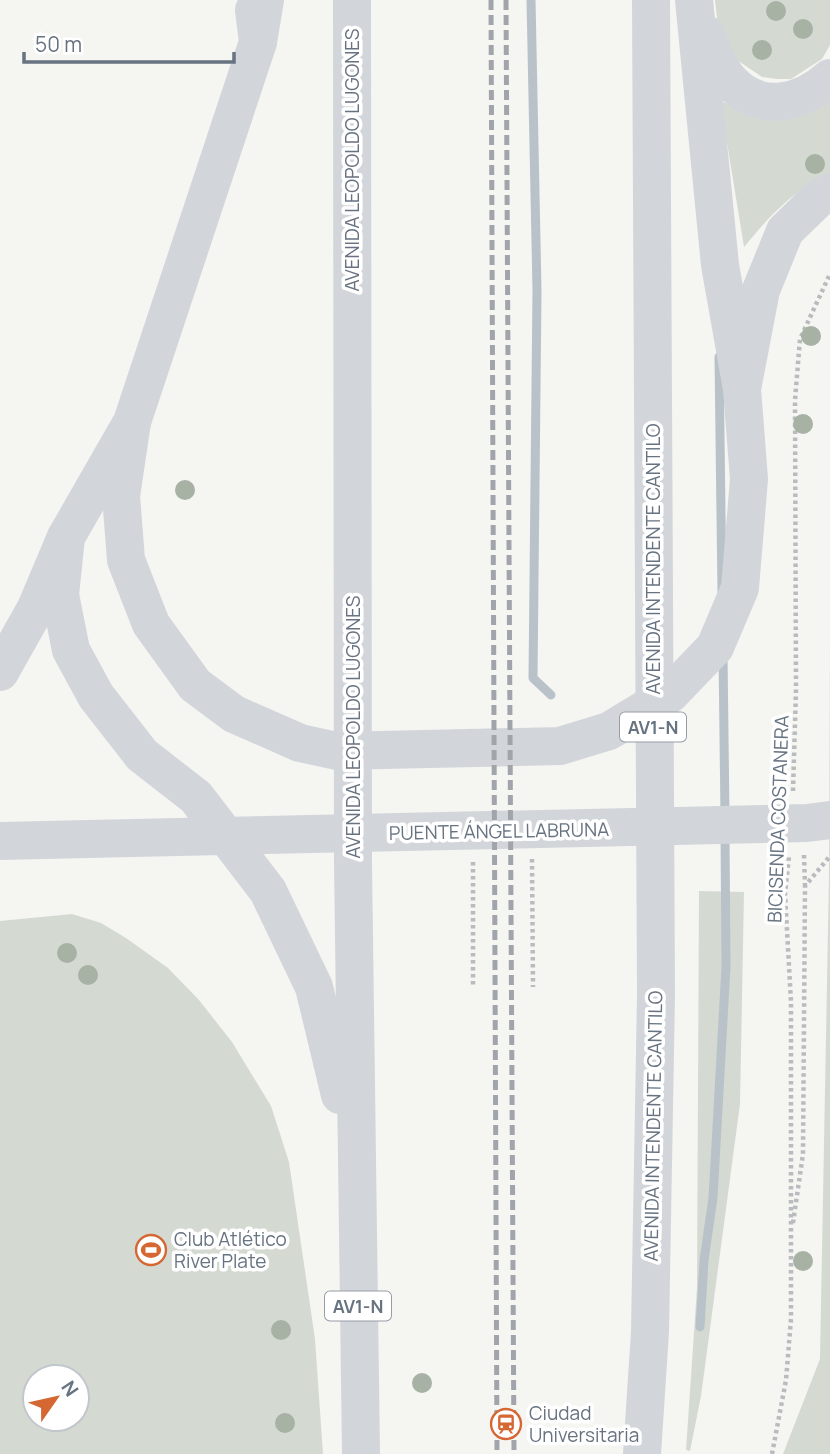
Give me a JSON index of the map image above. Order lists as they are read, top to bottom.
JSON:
{
  "streets": {
    "main road": [
      "AVENIDA LEOPOLDO LUGONES",
      "AVENIDA INTENDENTE CANTILO",
      "AV1-N",
      "PUENTE ÁNGEL LABRUNA"
    ],
    "path": ["BICISENDA COSTANERA"]
  },
  "places": {
    "sports": ["Club Atlético River Plate"],
    "station": ["Ciudad Universitaria"]
  },
  "scale_bar": "50 m",
  "north": "top right"
}
